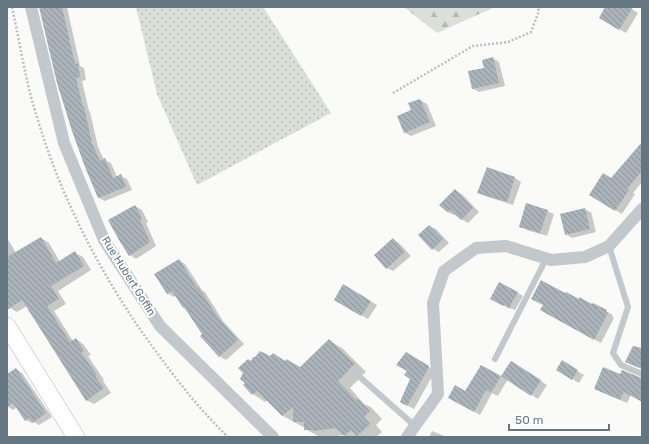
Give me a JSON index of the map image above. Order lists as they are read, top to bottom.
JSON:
{
  "streets": {
    "street": ["Rue Hubert Goffin"]
  },
  "scale_bar": "50 m"
}
